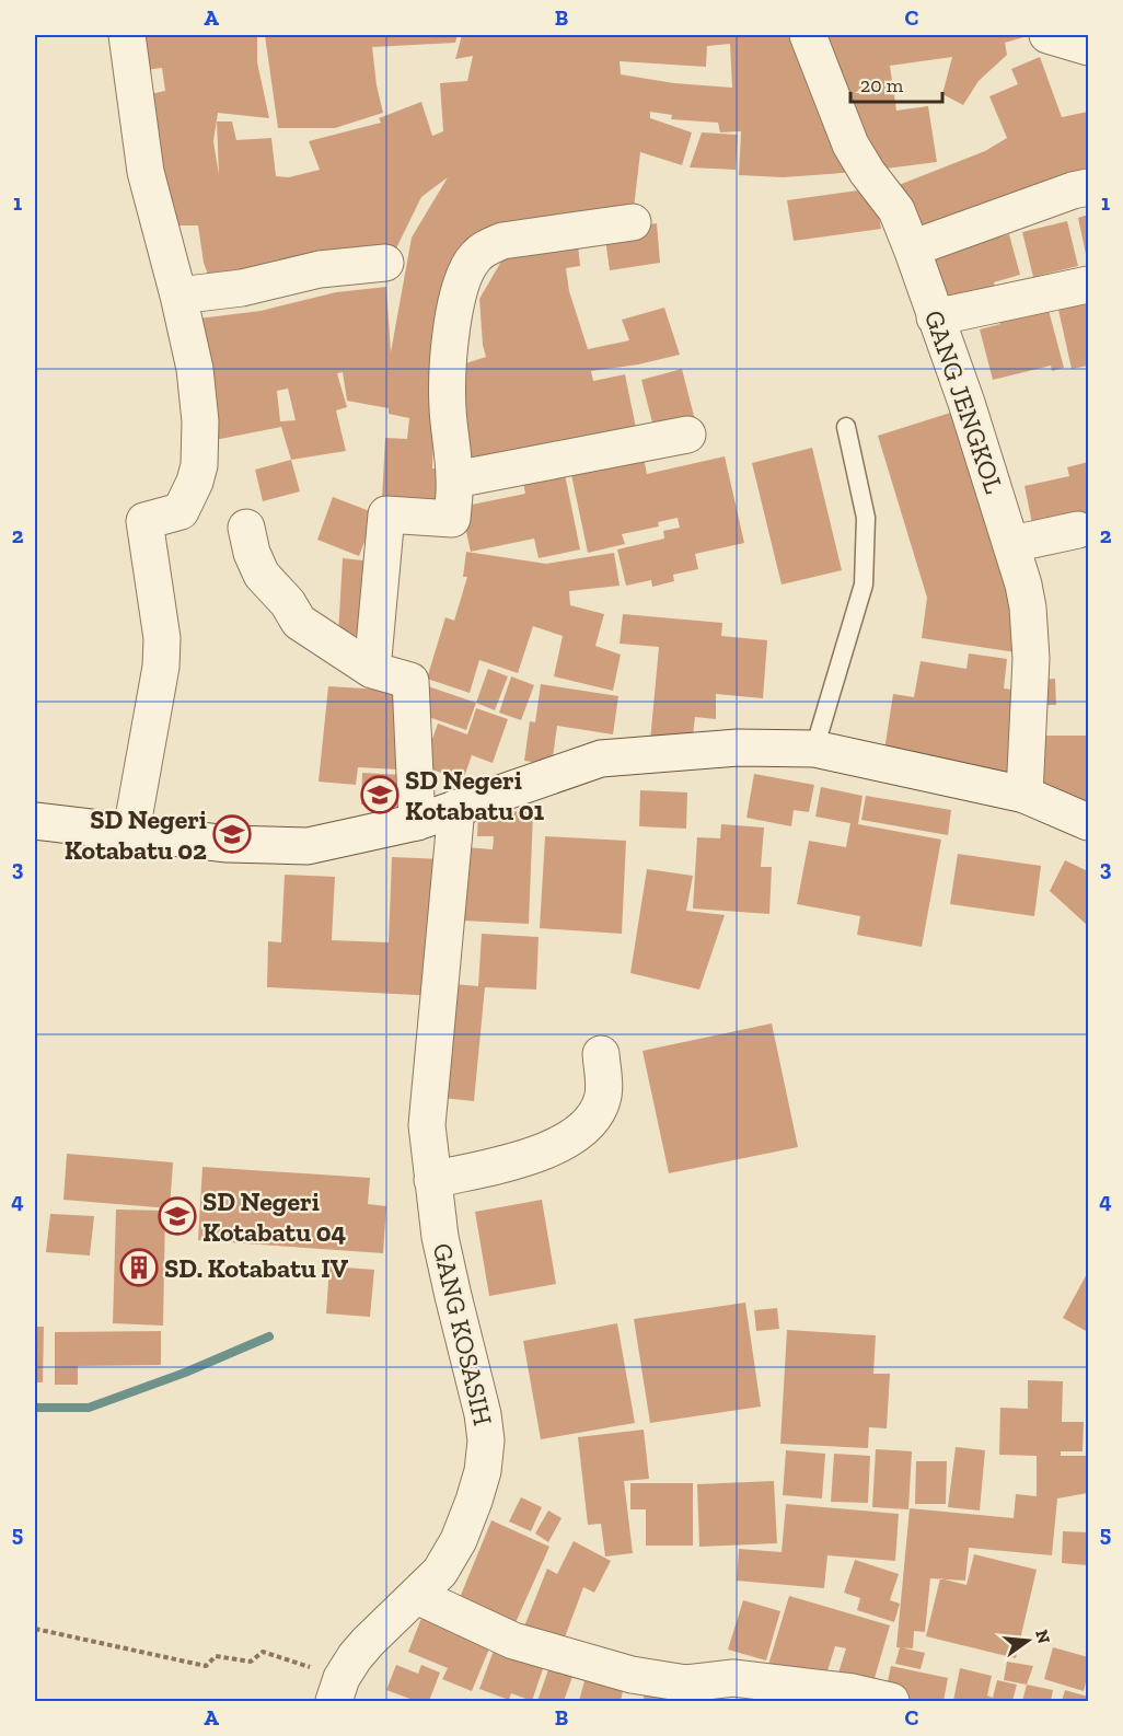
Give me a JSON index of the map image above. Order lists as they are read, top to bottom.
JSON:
{
  "streets": {
    "street": ["GANG JENGKOL", "GANG KOSASIH"]
  },
  "places": {
    "school or university": ["SD Negeri Kotabatu 01", "SD Negeri Kotabatu 02", "SD Negeri Kotabatu 04"],
    "building": ["SD. Kotabatu IV"]
  },
  "scale_bar": "20 m",
  "north": "right",
  "grid": {
    "columns": ["A", "B", "C"],
    "rows": [
      "1",
      "2",
      "3",
      "4",
      "5"
    ]
  }
}
